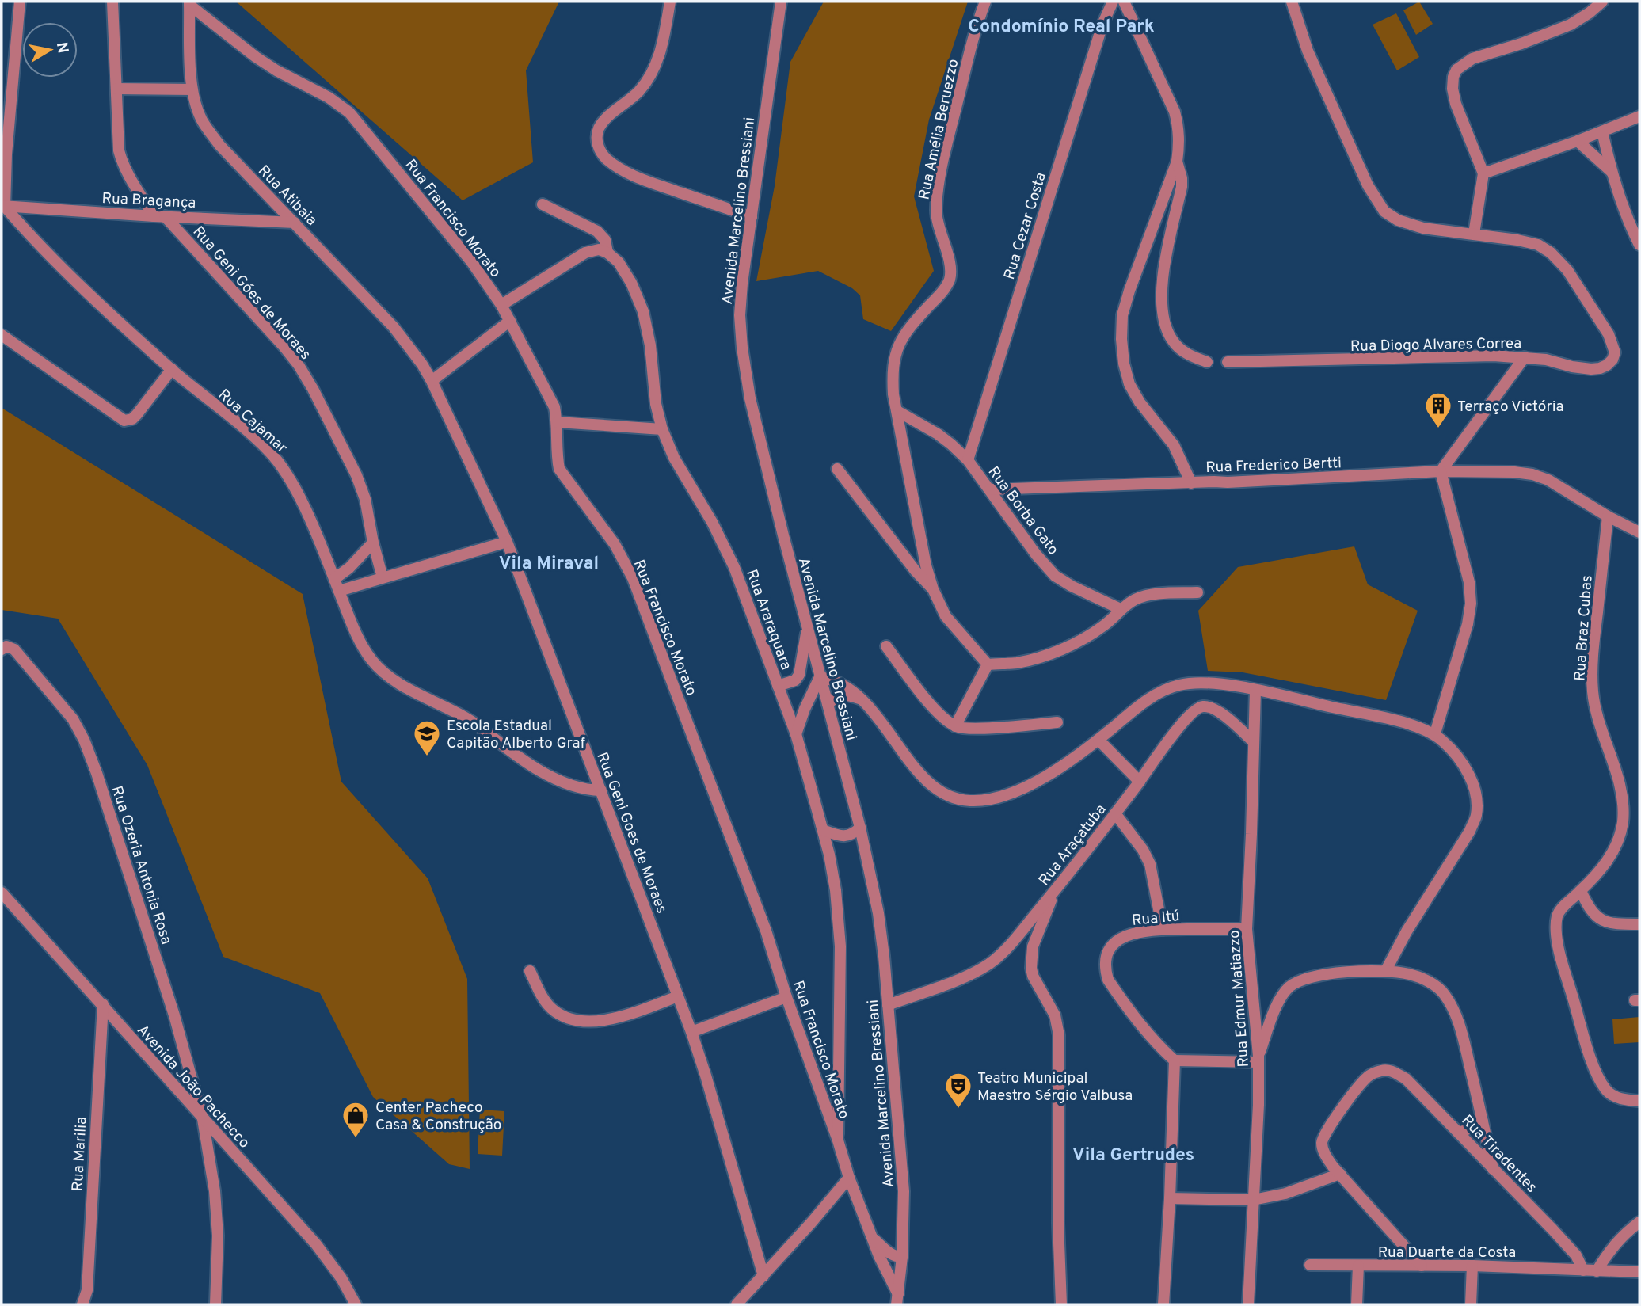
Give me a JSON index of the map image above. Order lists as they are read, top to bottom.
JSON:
{
  "streets": {
    "street": [
      "Rua Amélia Beruezzo",
      "Rua Atibaia",
      "Rua Bragança",
      "Avenida Marcelino Bressiani",
      "Rua Francisco Morato",
      "Rua Cezar Costa",
      "Rua Geni Góes de Moraes",
      "Rua Diogo Alvares Correa",
      "Rua Cajamar",
      "Rua Frederico Bertti",
      "Rua Borba Gato",
      "Rua Araraquara",
      "Rua Braz Cubas",
      "Rua Geni Goes de Moraes",
      "Rua Araçatuba",
      "Rua Ozeria Antonia Rosa",
      "Rua Itú",
      "Rua Edmur Matiazzo",
      "Avenida João Pachecco",
      "Rua Tiradentes",
      "Rua Marilia",
      "Rua Duarte da Costa"
    ]
  },
  "crossings": [
    ["Rua Amélia Beruezzo", "Rua Borba Gato"],
    ["Rua Atibaia", "Rua Bragança"],
    ["Rua Atibaia", "Rua Francisco Morato"],
    ["Rua Atibaia", "Rua Geni Goes de Moraes"],
    ["Rua Bragança", "Rua Geni Góes de Moraes"],
    ["Rua Bragança", "Rua Cajamar"],
    ["Avenida Marcelino Bressiani", "Rua Araçatuba"],
    ["Rua Francisco Morato", "Rua Araraquara"],
    ["Rua Cezar Costa", "Rua Borba Gato"],
    ["Rua Cajamar", "Rua Geni Goes de Moraes"],
    ["Rua Frederico Bertti", "Rua Braz Cubas"],
    ["Rua Araçatuba", "Rua Edmur Matiazzo"],
    ["Rua Ozeria Antonia Rosa", "Avenida João Pachecco"],
    ["Rua Itú", "Rua Edmur Matiazzo"],
    ["Avenida João Pachecco", "Rua Marilia"],
    ["Rua Tiradentes", "Rua Duarte da Costa"]
  ],
  "districts": ["Condomínio Real Park", "Vila Miraval", "Vila Gertrudes"],
  "places": {
    "building": ["Terraço Victória"],
    "school or university": ["Escola Estadual Capitão Alberto Graf"],
    "theatre": ["Teatro Municipal Maestro Sérgio Valbusa"],
    "shop": ["Center Pacheco Casa & Construção"]
  },
  "north": "right"
}
